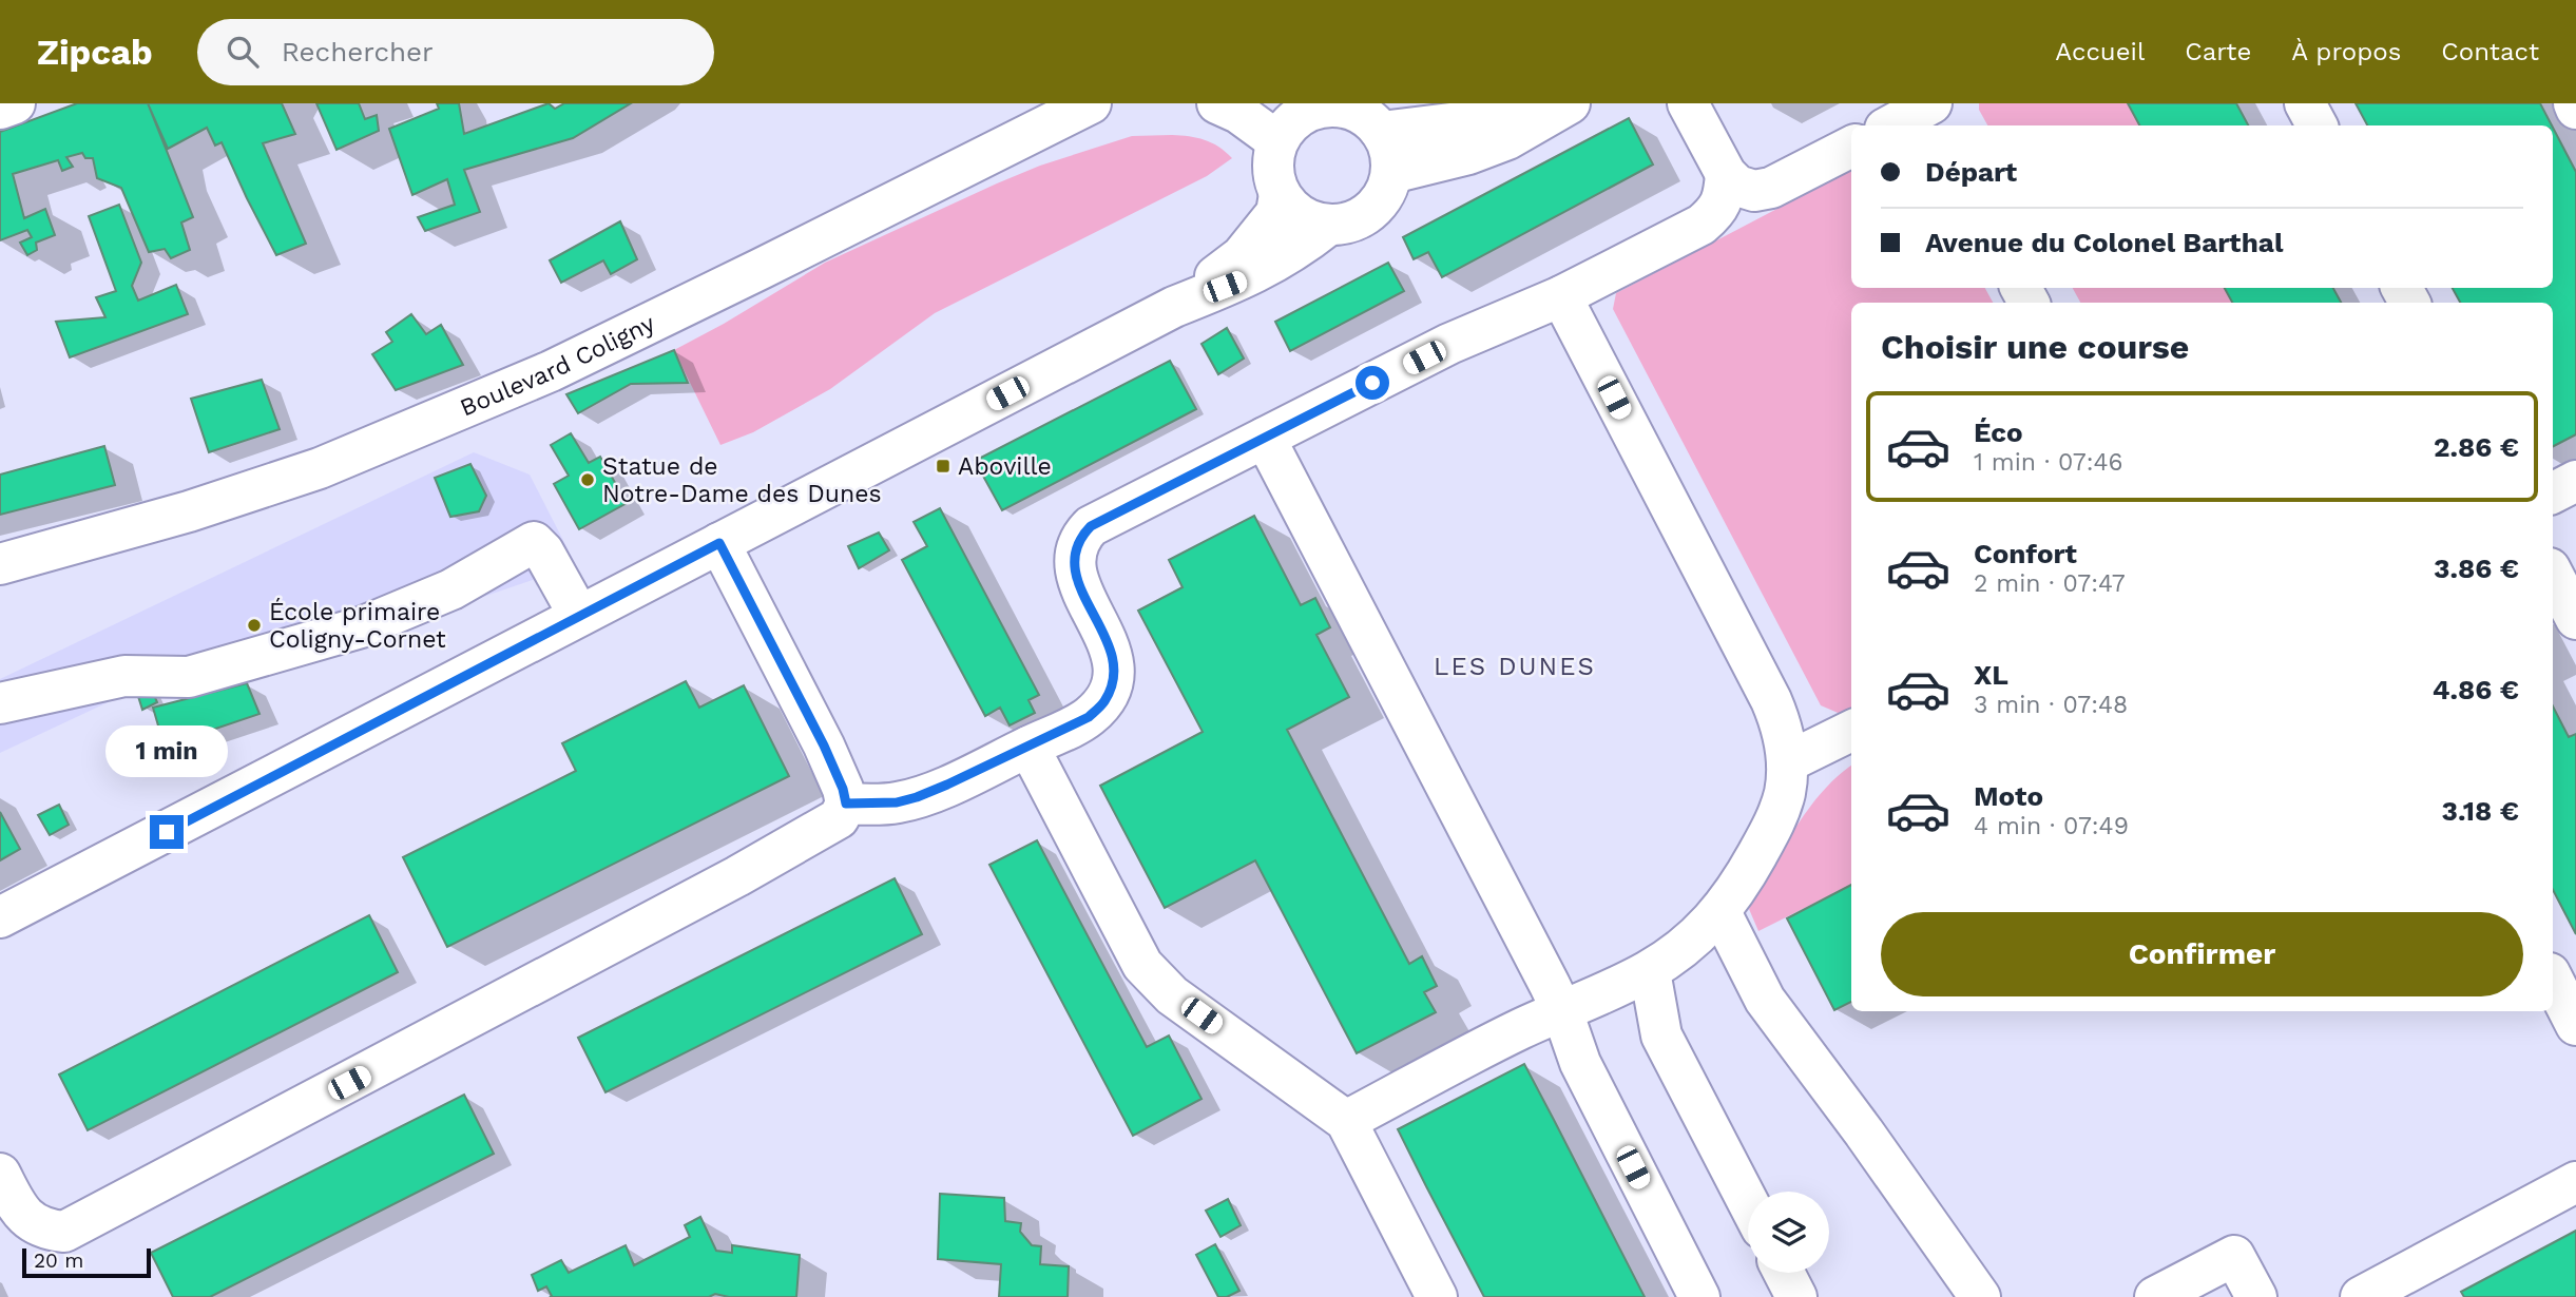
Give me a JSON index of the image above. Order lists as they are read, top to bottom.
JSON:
{
  "streets": {
    "street": ["Boulevard Coligny"]
  },
  "districts": ["LES DUNES"],
  "places": {
    "transit": ["Aboville"],
    "other": ["Statue de Notre-Dame des Dunes", "École primaire Coligny-Cornet"]
  },
  "scale_bar": "20 m",
  "page": {
    "header": "Zipcab",
    "search": "Rechercher",
    "nav": [
      "Accueil",
      "Carte",
      "À propos",
      "Contact"
    ],
    "banner": ["Départ", "Avenue du Colonel Barthal"],
    "heading": "Choisir une course",
    "list": [
      {
        "name": "Éco",
        "note": "1 min · 07:46",
        "value": "2.86 €"
      },
      {
        "name": "Confort",
        "note": "2 min · 07:47",
        "value": "3.86 €"
      },
      {
        "name": "XL",
        "note": "3 min · 07:48",
        "value": "4.86 €"
      },
      {
        "name": "Moto",
        "note": "4 min · 07:49",
        "value": "3.18 €"
      }
    ],
    "bubble": "1 min",
    "buttons": "Confirmer",
    "scale": "20 m"
  }
}
